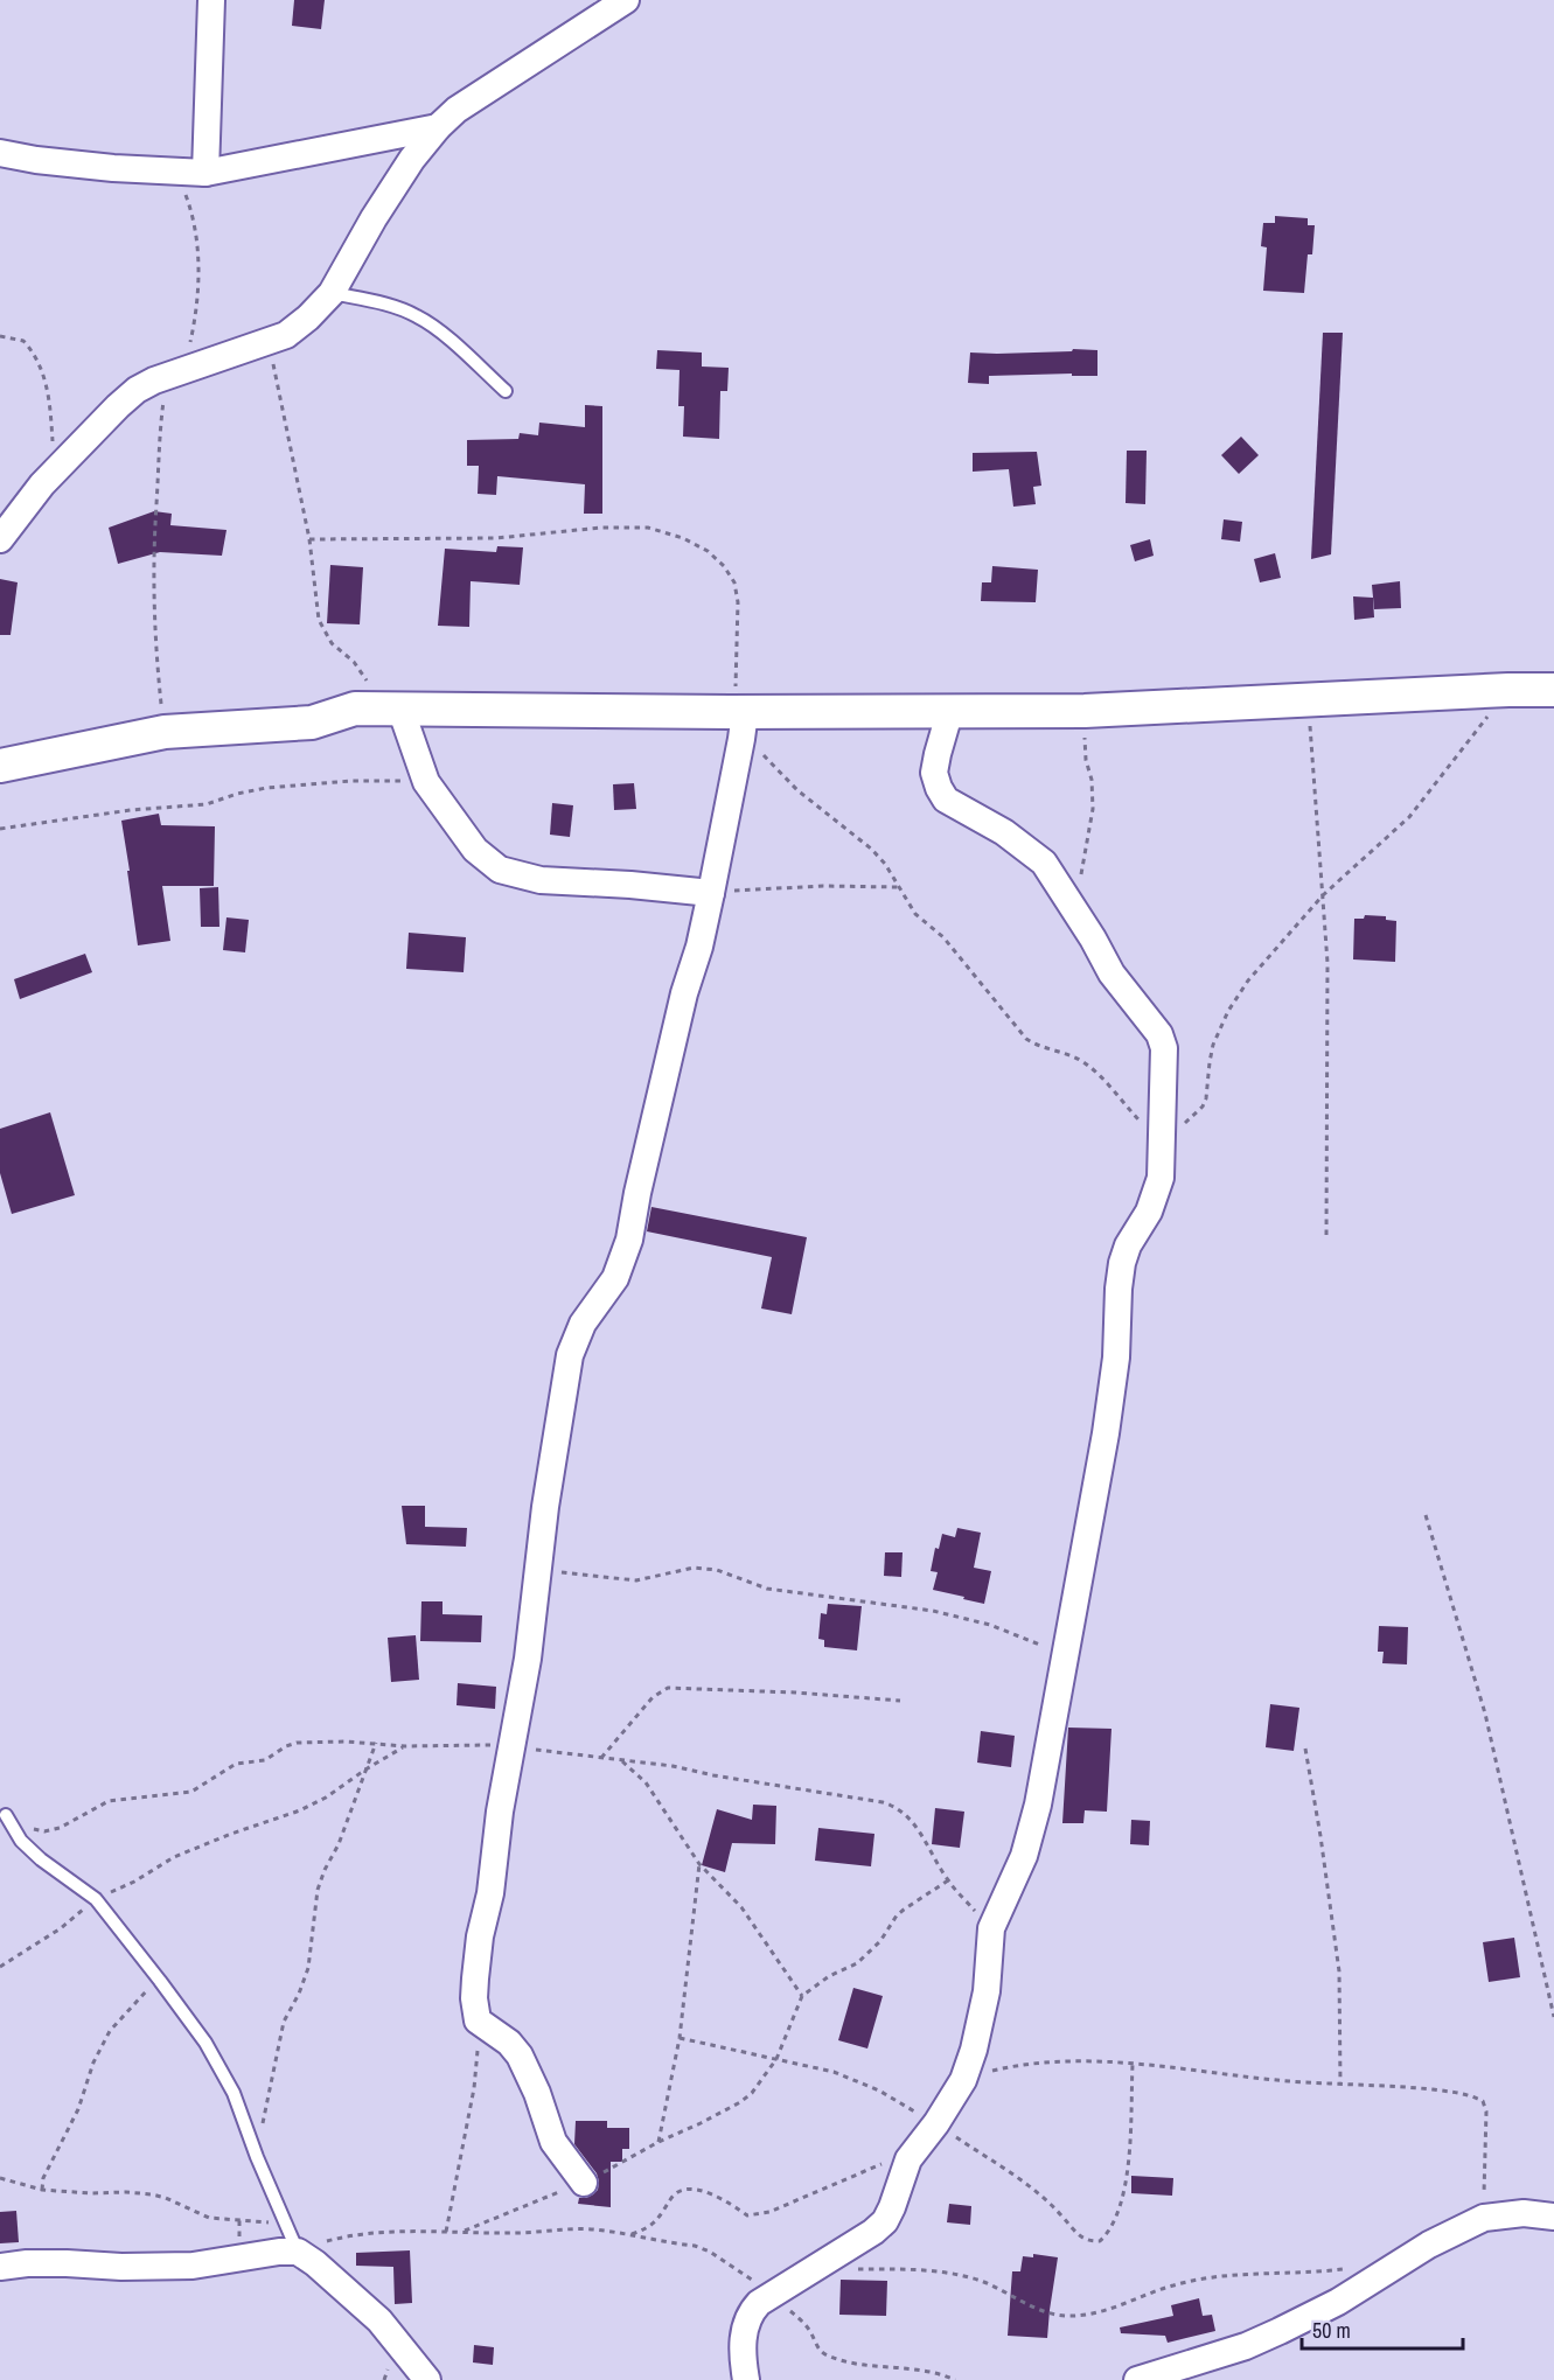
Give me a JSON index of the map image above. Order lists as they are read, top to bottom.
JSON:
{
  "scale_bar": "50 m"
}
